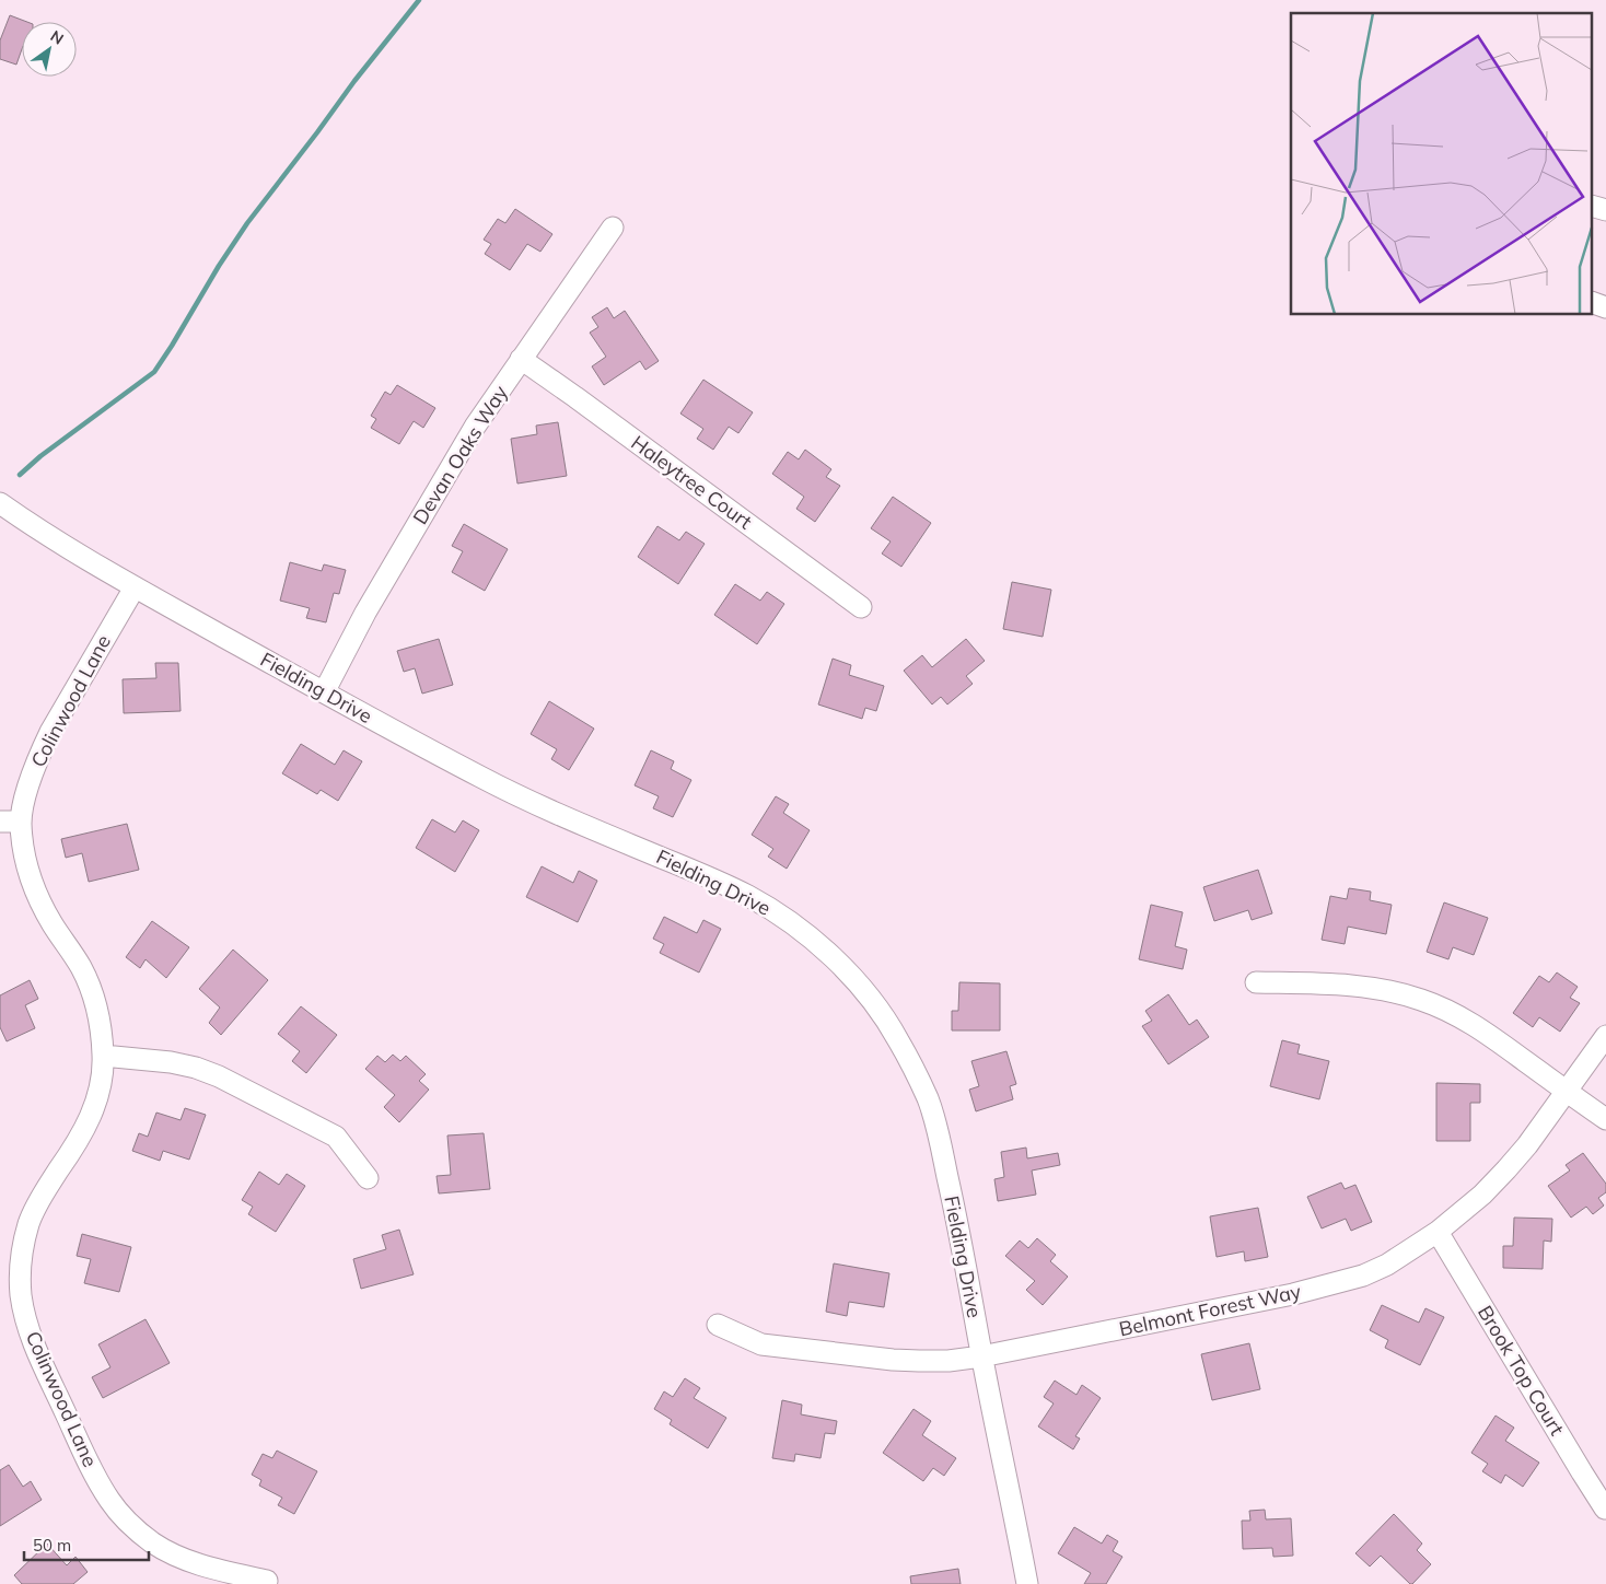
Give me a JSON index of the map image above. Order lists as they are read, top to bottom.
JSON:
{
  "streets": {
    "street": [
      "Devan Oaks Way",
      "Haleytree Court",
      "Fielding Drive",
      "Colinwood Lane",
      "Belmont Forest Way",
      "Brook Top Court"
    ]
  },
  "crossings": [
    ["Devan Oaks Way", "Haleytree Court"],
    ["Devan Oaks Way", "Fielding Drive"],
    ["Fielding Drive", "Colinwood Lane"],
    ["Fielding Drive", "Belmont Forest Way"],
    ["Belmont Forest Way", "Brook Top Court"]
  ],
  "scale_bar": "50 m",
  "north": "top right"
}
